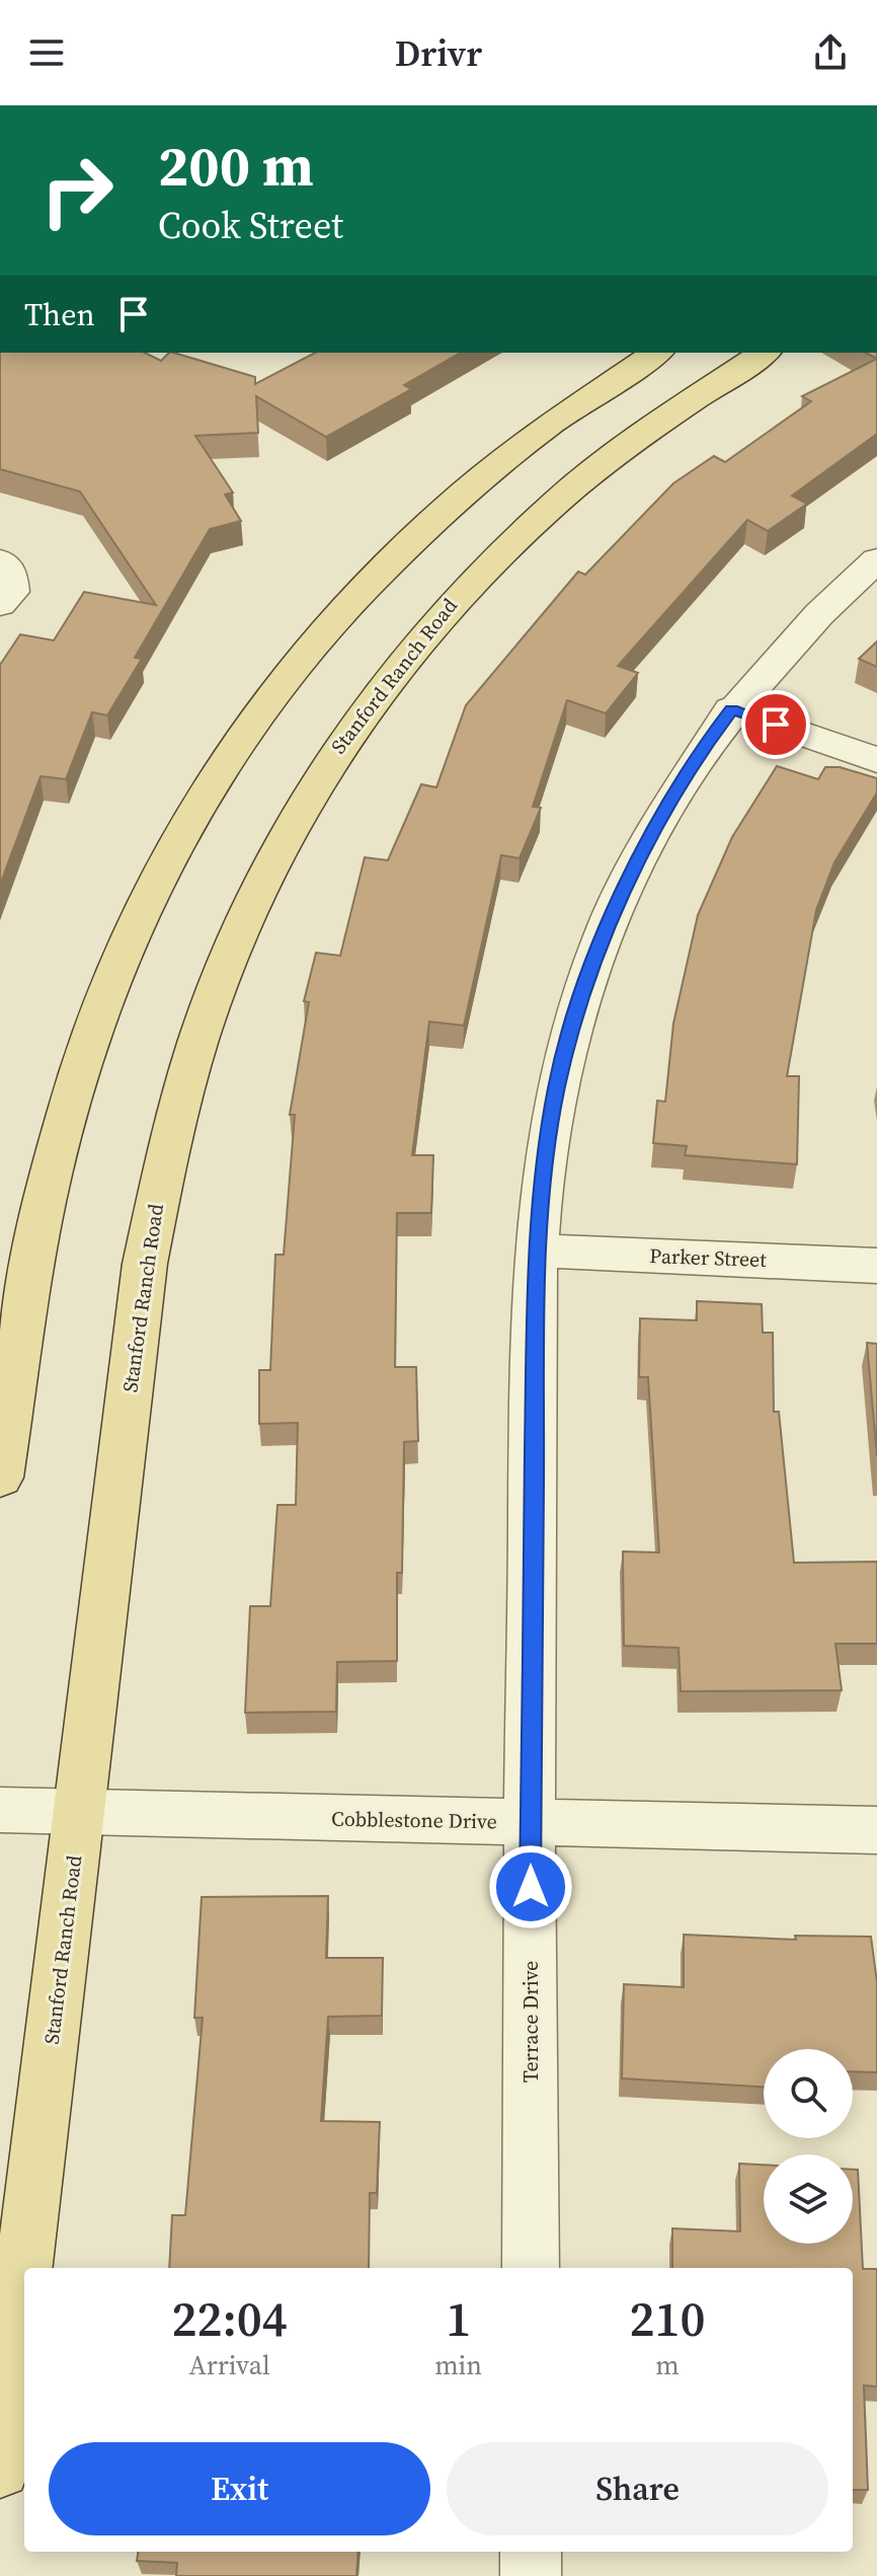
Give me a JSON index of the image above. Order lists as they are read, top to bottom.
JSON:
{
  "streets": {
    "main road": ["Stanford Ranch Road"],
    "street": ["Parker Street", "Cobblestone Drive", "Terrace Drive"]
  },
  "crossings": [
    ["Stanford Ranch Road", "Cobblestone Drive"],
    ["Parker Street", "Terrace Drive"],
    ["Cobblestone Drive", "Terrace Drive"]
  ],
  "page": {
    "header": "Drivr",
    "turn": ["200 m", "Cook Street"],
    "then": "Then",
    "eta": [
      "22:04",
      "Arrival",
      "1",
      "min",
      "210",
      "m"
    ],
    "buttons": ["Exit", "Share"]
  }
}
